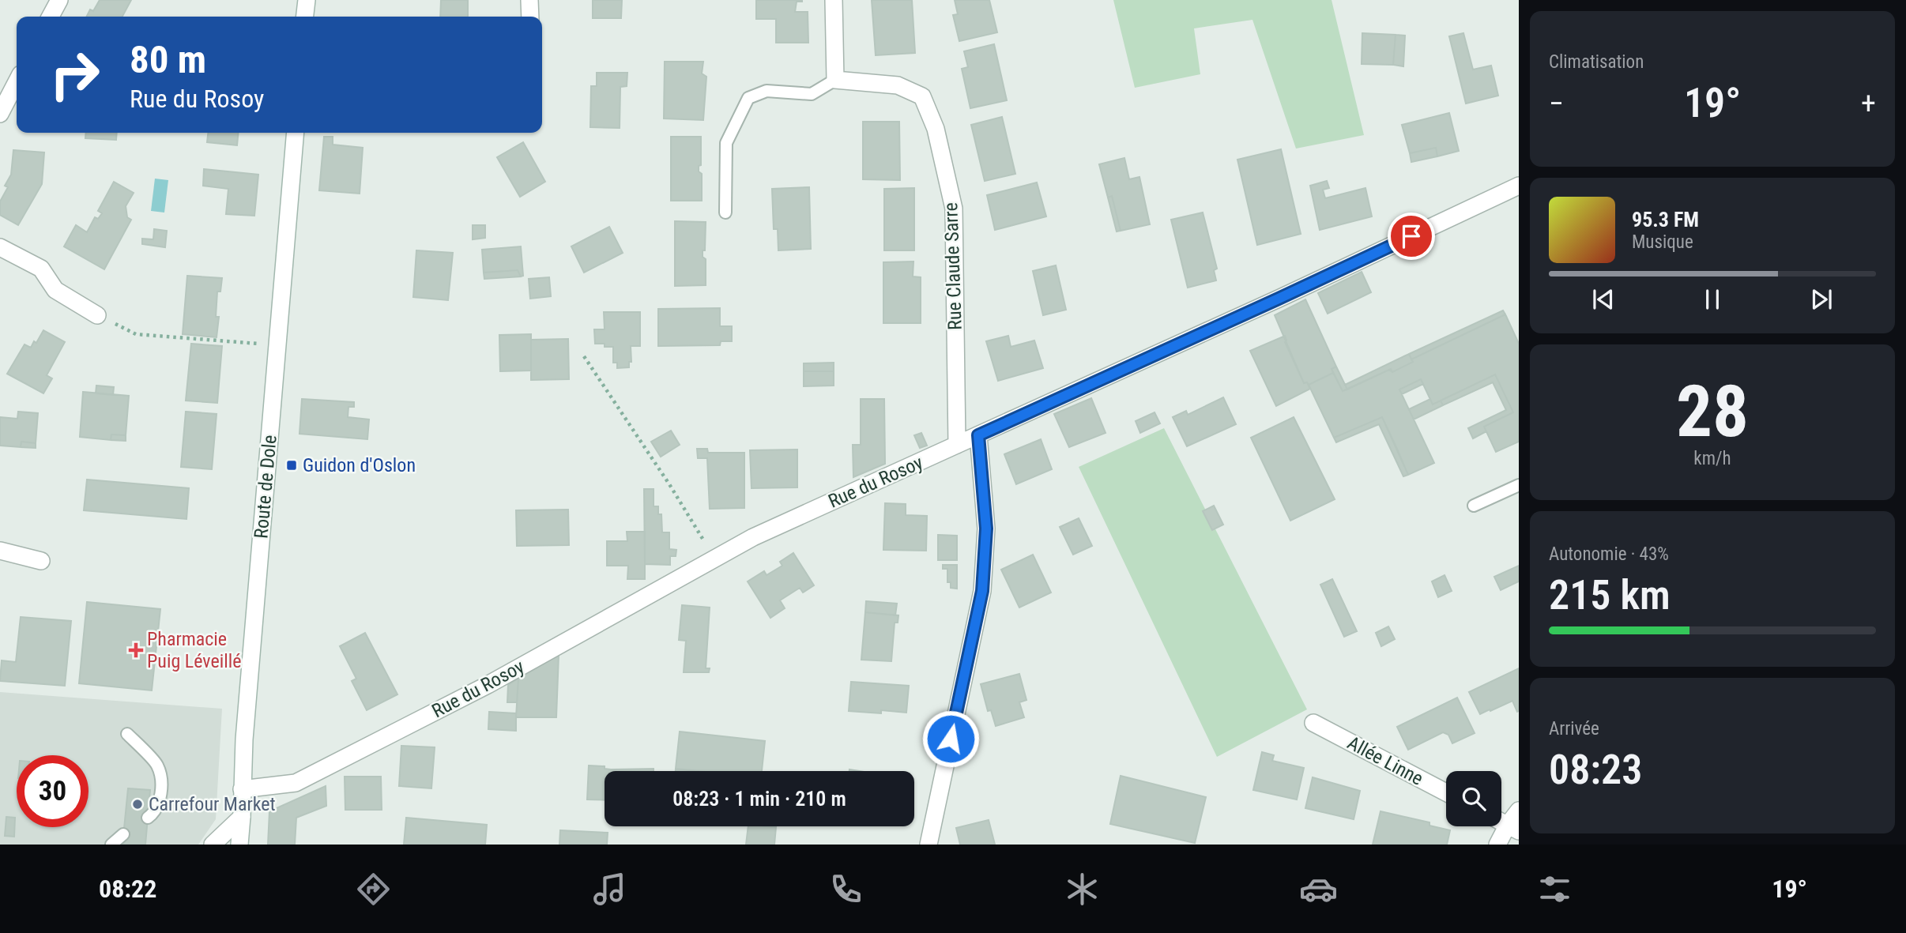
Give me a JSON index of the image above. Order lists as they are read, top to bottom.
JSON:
{
  "streets": {
    "street": [
      "Rue Claude Sarre",
      "Rue du Rosoy",
      "Route de Dole",
      "Allée Linne"
    ]
  },
  "crossings": [
    ["Rue Claude Sarre", "Rue du Rosoy"],
    ["Rue du Rosoy", "Route de Dole"]
  ],
  "places": {
    "transit": ["Guidon d'Oslon"],
    "health": ["Pharmacie Puig Léveillé"],
    "other": ["Carrefour Market"]
  },
  "page": {
    "tile": [
      "Climatisation",
      ["28", "km/h"],
      ["Autonomie · 43%", "215 km"],
      ["Arrivée", "08:23"]
    ],
    "turn": ["80 m", "Rue du Rosoy"],
    "heat": ["−", "19°", "+"],
    "song": ["95.3 FM", "Musique"],
    "limit": "30",
    "trip": "08:23 · 1 min · 210 m",
    "tabs": ["08:22", "19°"]
  }
}
